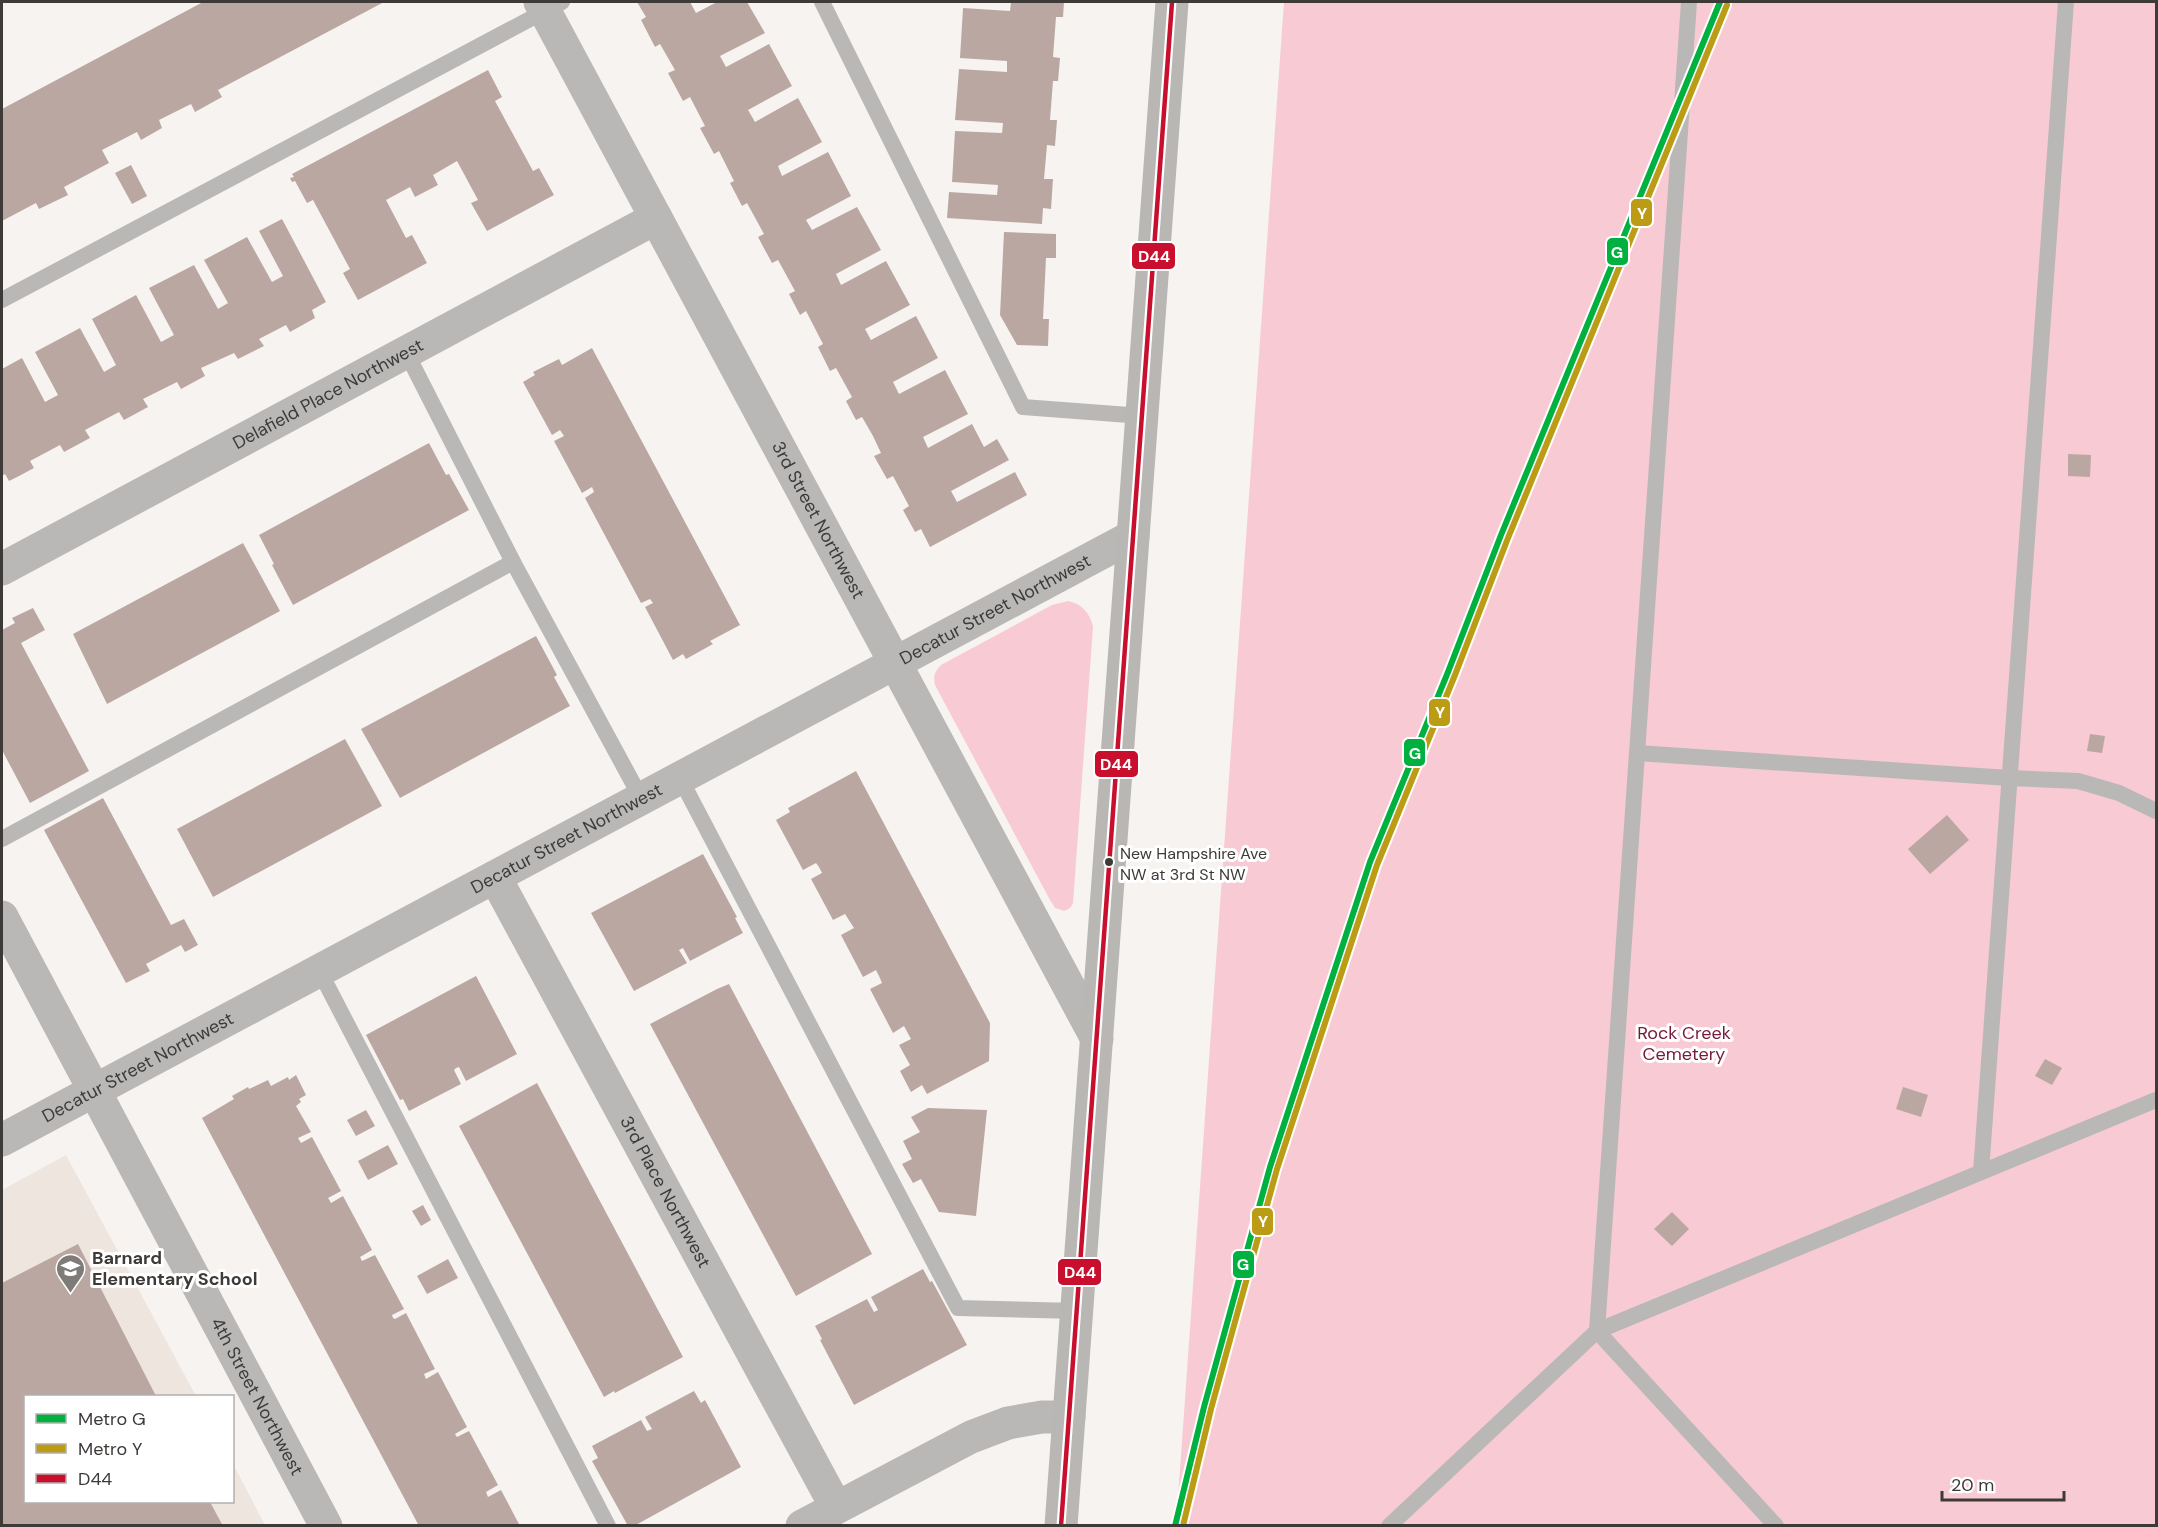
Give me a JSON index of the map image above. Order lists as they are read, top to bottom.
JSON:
{
  "streets": {
    "street": [
      "Delafield Place Northwest",
      "3rd Street Northwest",
      "Decatur Street Northwest",
      "3rd Place Northwest",
      "4th Street Northwest"
    ]
  },
  "crossings": [
    ["Delafield Place Northwest", "3rd Street Northwest"],
    ["3rd Street Northwest", "Decatur Street Northwest"],
    ["Decatur Street Northwest", "3rd Place Northwest"],
    ["Decatur Street Northwest", "4th Street Northwest"]
  ],
  "parks": ["Rock Creek Cemetery"],
  "places": {
    "other": ["New Hampshire Ave NW at 3rd St NW"],
    "school or university": ["Barnard Elementary School"]
  },
  "lines": ["metro line G", "transit line D44", "metro line Y"],
  "legend": ["Metro G", "Metro Y", "D44"],
  "scale_bar": "20 m"
}
